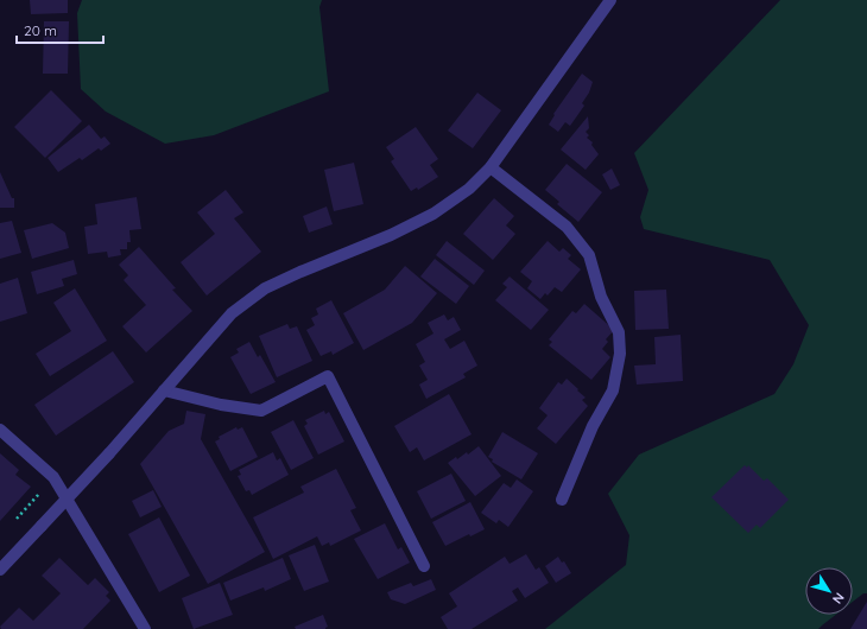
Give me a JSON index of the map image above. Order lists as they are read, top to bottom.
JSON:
{
  "scale_bar": "20 m",
  "north": "bottom right"
}
